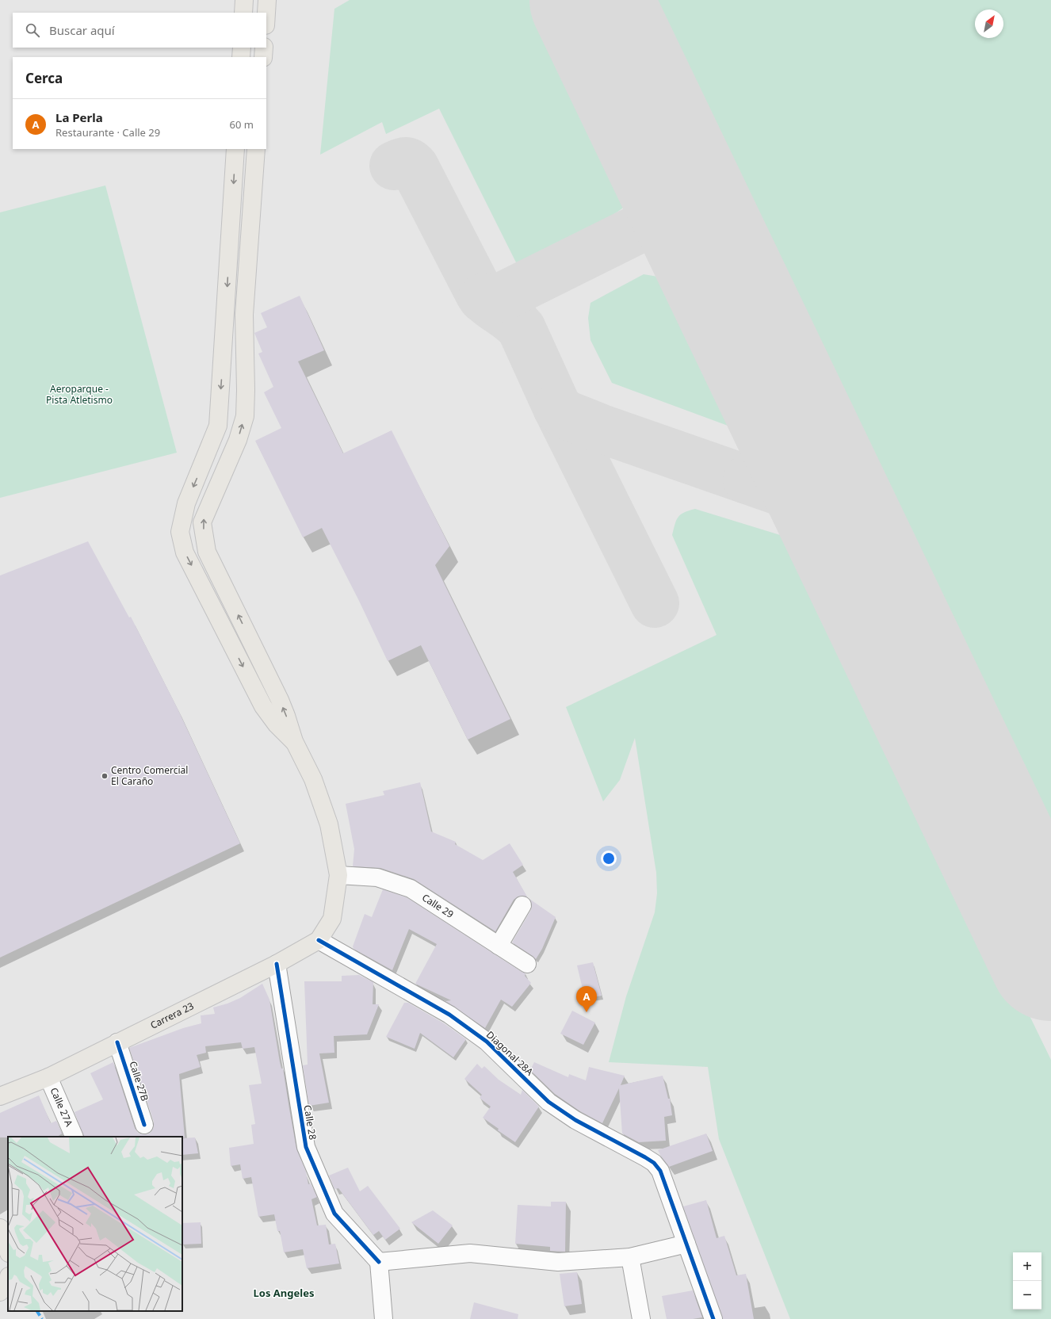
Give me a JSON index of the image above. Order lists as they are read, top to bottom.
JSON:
{
  "streets": {
    "main road": ["Carrera 23"],
    "street": [
      "Calle 29",
      "Diagonal 28A",
      "Calle 27B",
      "Calle 27A",
      "Calle 28"
    ]
  },
  "crossings": [
    ["Calle 29", "Carrera 23"],
    ["Carrera 23", "Diagonal 28A"],
    ["Carrera 23", "Calle 27B"],
    ["Carrera 23", "Calle 27A"],
    ["Carrera 23", "Calle 28"]
  ],
  "districts": ["Los Angeles"],
  "parks": ["Aeroparque - Pista Atletismo"],
  "places": ["Centro Comercial El Caraño"],
  "north": "top right",
  "page": {
    "search": "Buscar aquí",
    "heading": "Cerca",
    "list": [
      {
        "mark": "A",
        "name": "La Perla",
        "note": "Restaurante · Calle 29",
        "value": "60 m"
      }
    ],
    "pins": "A",
    "map_buttons": ["+", "−"]
  }
}
